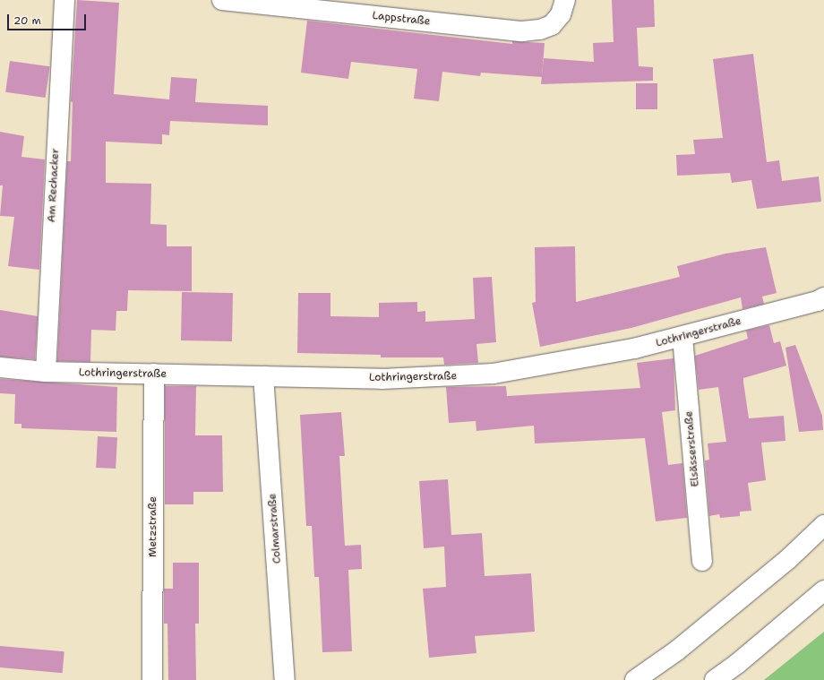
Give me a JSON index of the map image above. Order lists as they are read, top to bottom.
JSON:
{
  "streets": {
    "main road": [
      "Lappstraße",
      "Am Rechacker",
      "Lothringerstraße",
      "Elsässerstraße",
      "Metzstraße",
      "Colmarstraße"
    ]
  },
  "crossings": [
    ["Am Rechacker", "Lothringerstraße"],
    ["Lothringerstraße", "Elsässerstraße"],
    ["Lothringerstraße", "Metzstraße"],
    ["Lothringerstraße", "Colmarstraße"]
  ],
  "scale_bar": "20 m"
}
